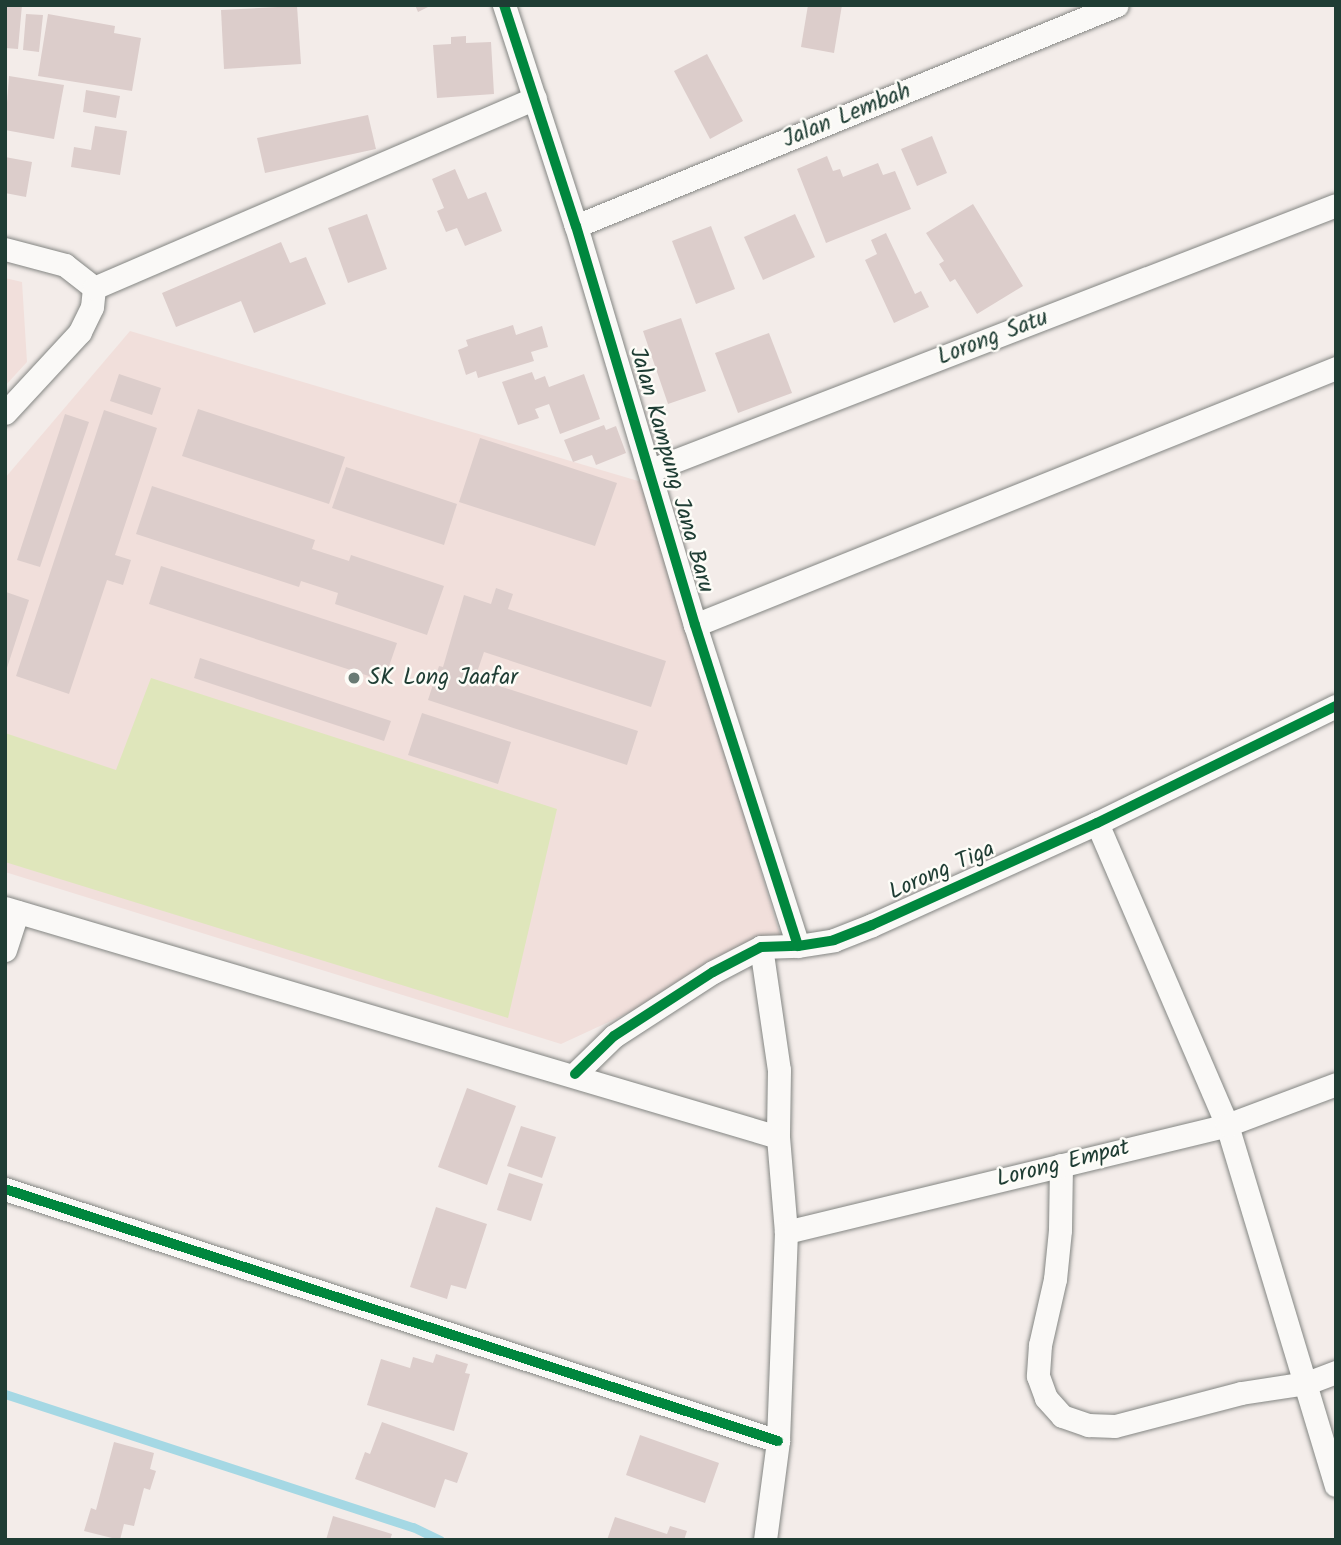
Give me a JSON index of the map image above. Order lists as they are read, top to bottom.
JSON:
{
  "streets": {
    "street": [
      "Jalan Lembah",
      "Lorong Satu",
      "Jalan Kampung Jana Baru",
      "Lorong Tiga",
      "Lorong Empat"
    ]
  },
  "crossings": [
    ["Jalan Lembah", "Jalan Kampung Jana Baru"],
    ["Lorong Satu", "Jalan Kampung Jana Baru"],
    ["Jalan Kampung Jana Baru", "Lorong Tiga"]
  ],
  "places": ["SK Long Jaafar"]
}
